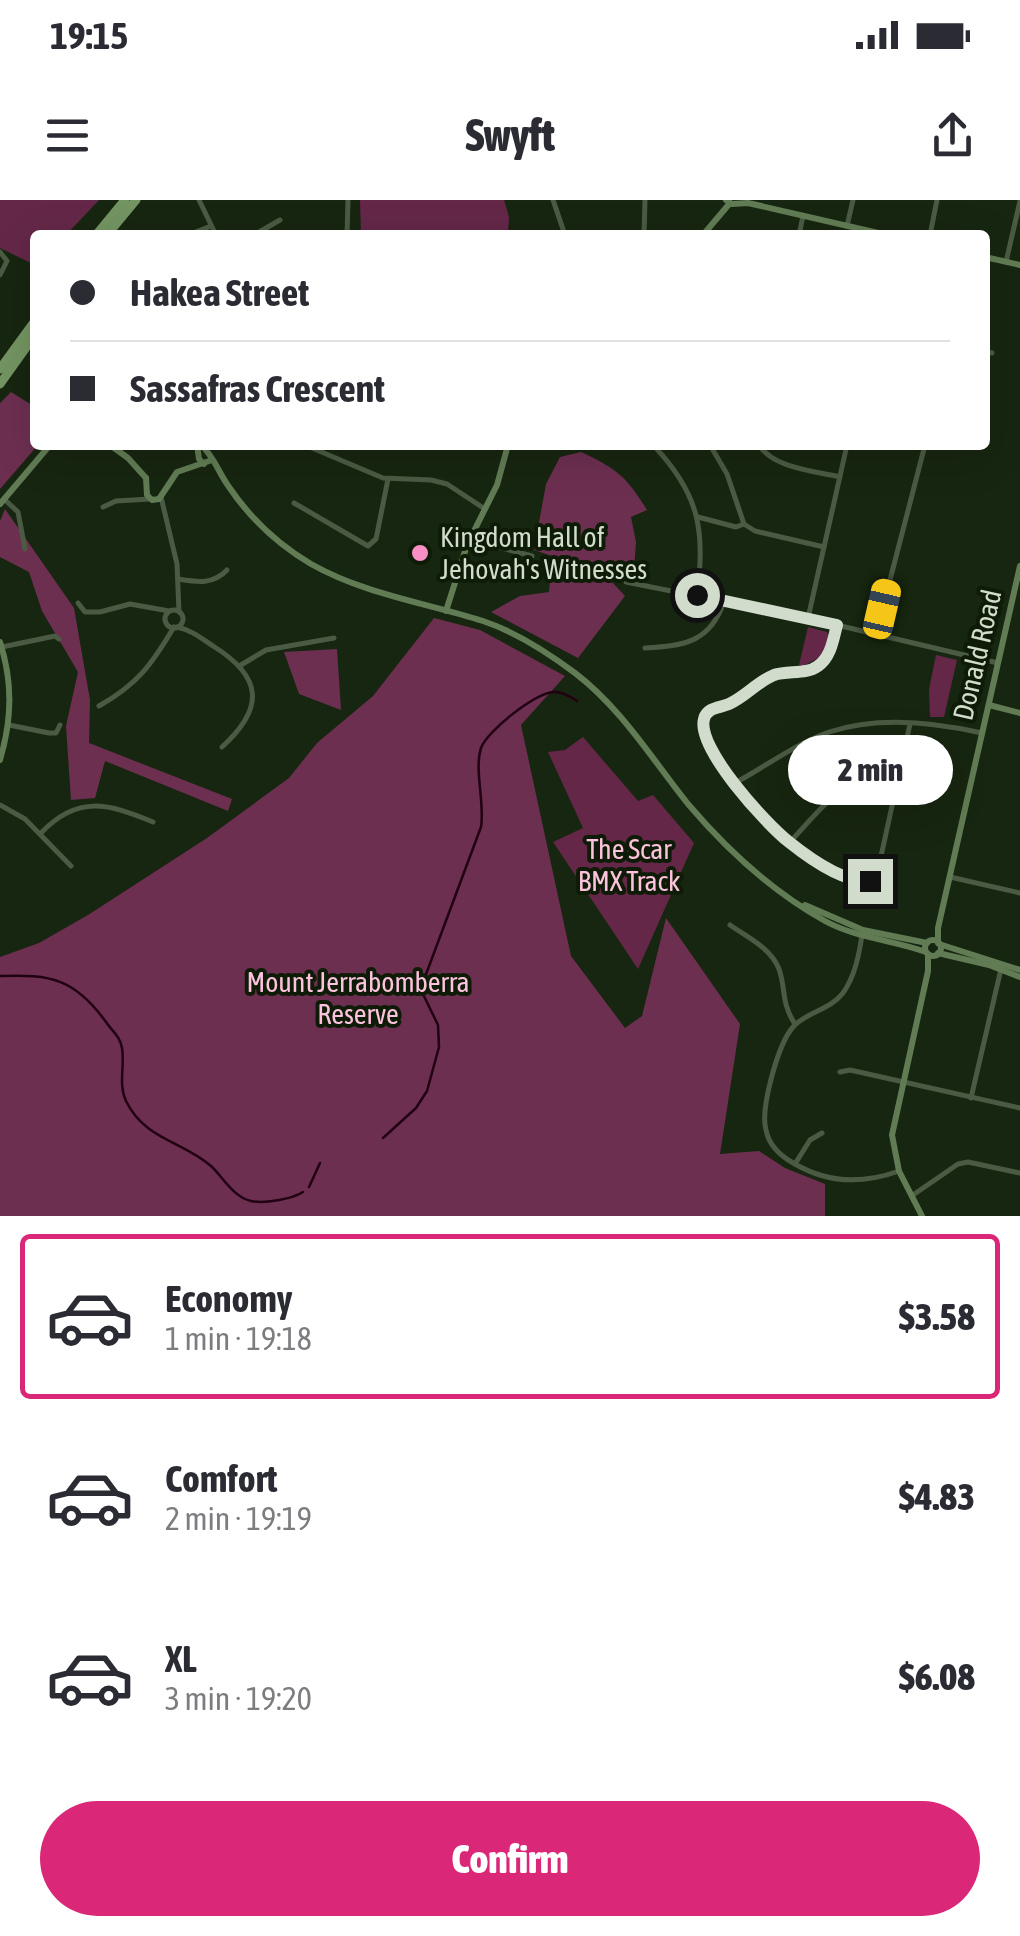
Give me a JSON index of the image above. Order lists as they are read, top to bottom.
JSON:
{
  "streets": {
    "street": ["Donald Road"]
  },
  "parks": ["The Scar BMX Track", "Mount Jerrabomberra Reserve"],
  "places": ["Kingdom Hall of Jehovah's Witnesses"],
  "page": {
    "status": "19:15",
    "header": "Swyft",
    "banner": ["Hakea Street", "Sassafras Crescent"],
    "bubble": "2 min",
    "list": [
      {
        "name": "Economy",
        "note": "1 min · 19:18",
        "value": "$3.58"
      },
      {
        "name": "Comfort",
        "note": "2 min · 19:19",
        "value": "$4.83"
      },
      {
        "name": "XL",
        "note": "3 min · 19:20",
        "value": "$6.08"
      }
    ],
    "buttons": "Confirm"
  }
}
